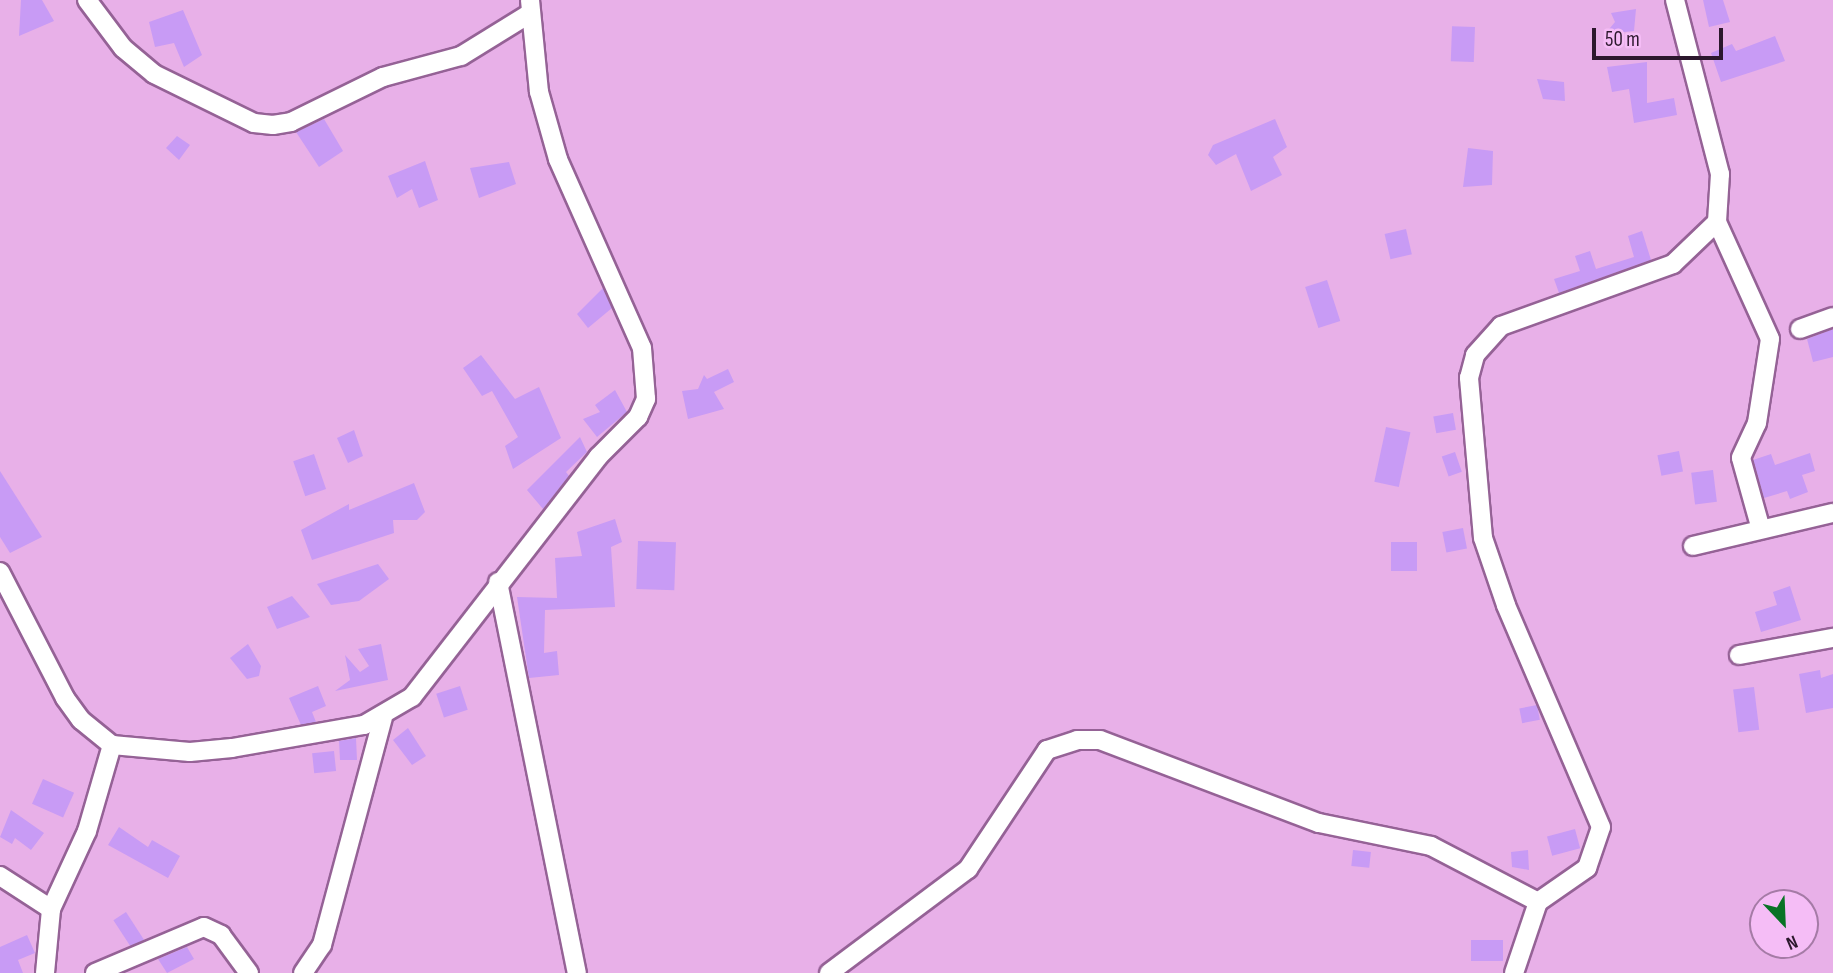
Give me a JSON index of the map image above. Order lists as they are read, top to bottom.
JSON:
{
  "scale_bar": "50 m",
  "north": "bottom right"
}
